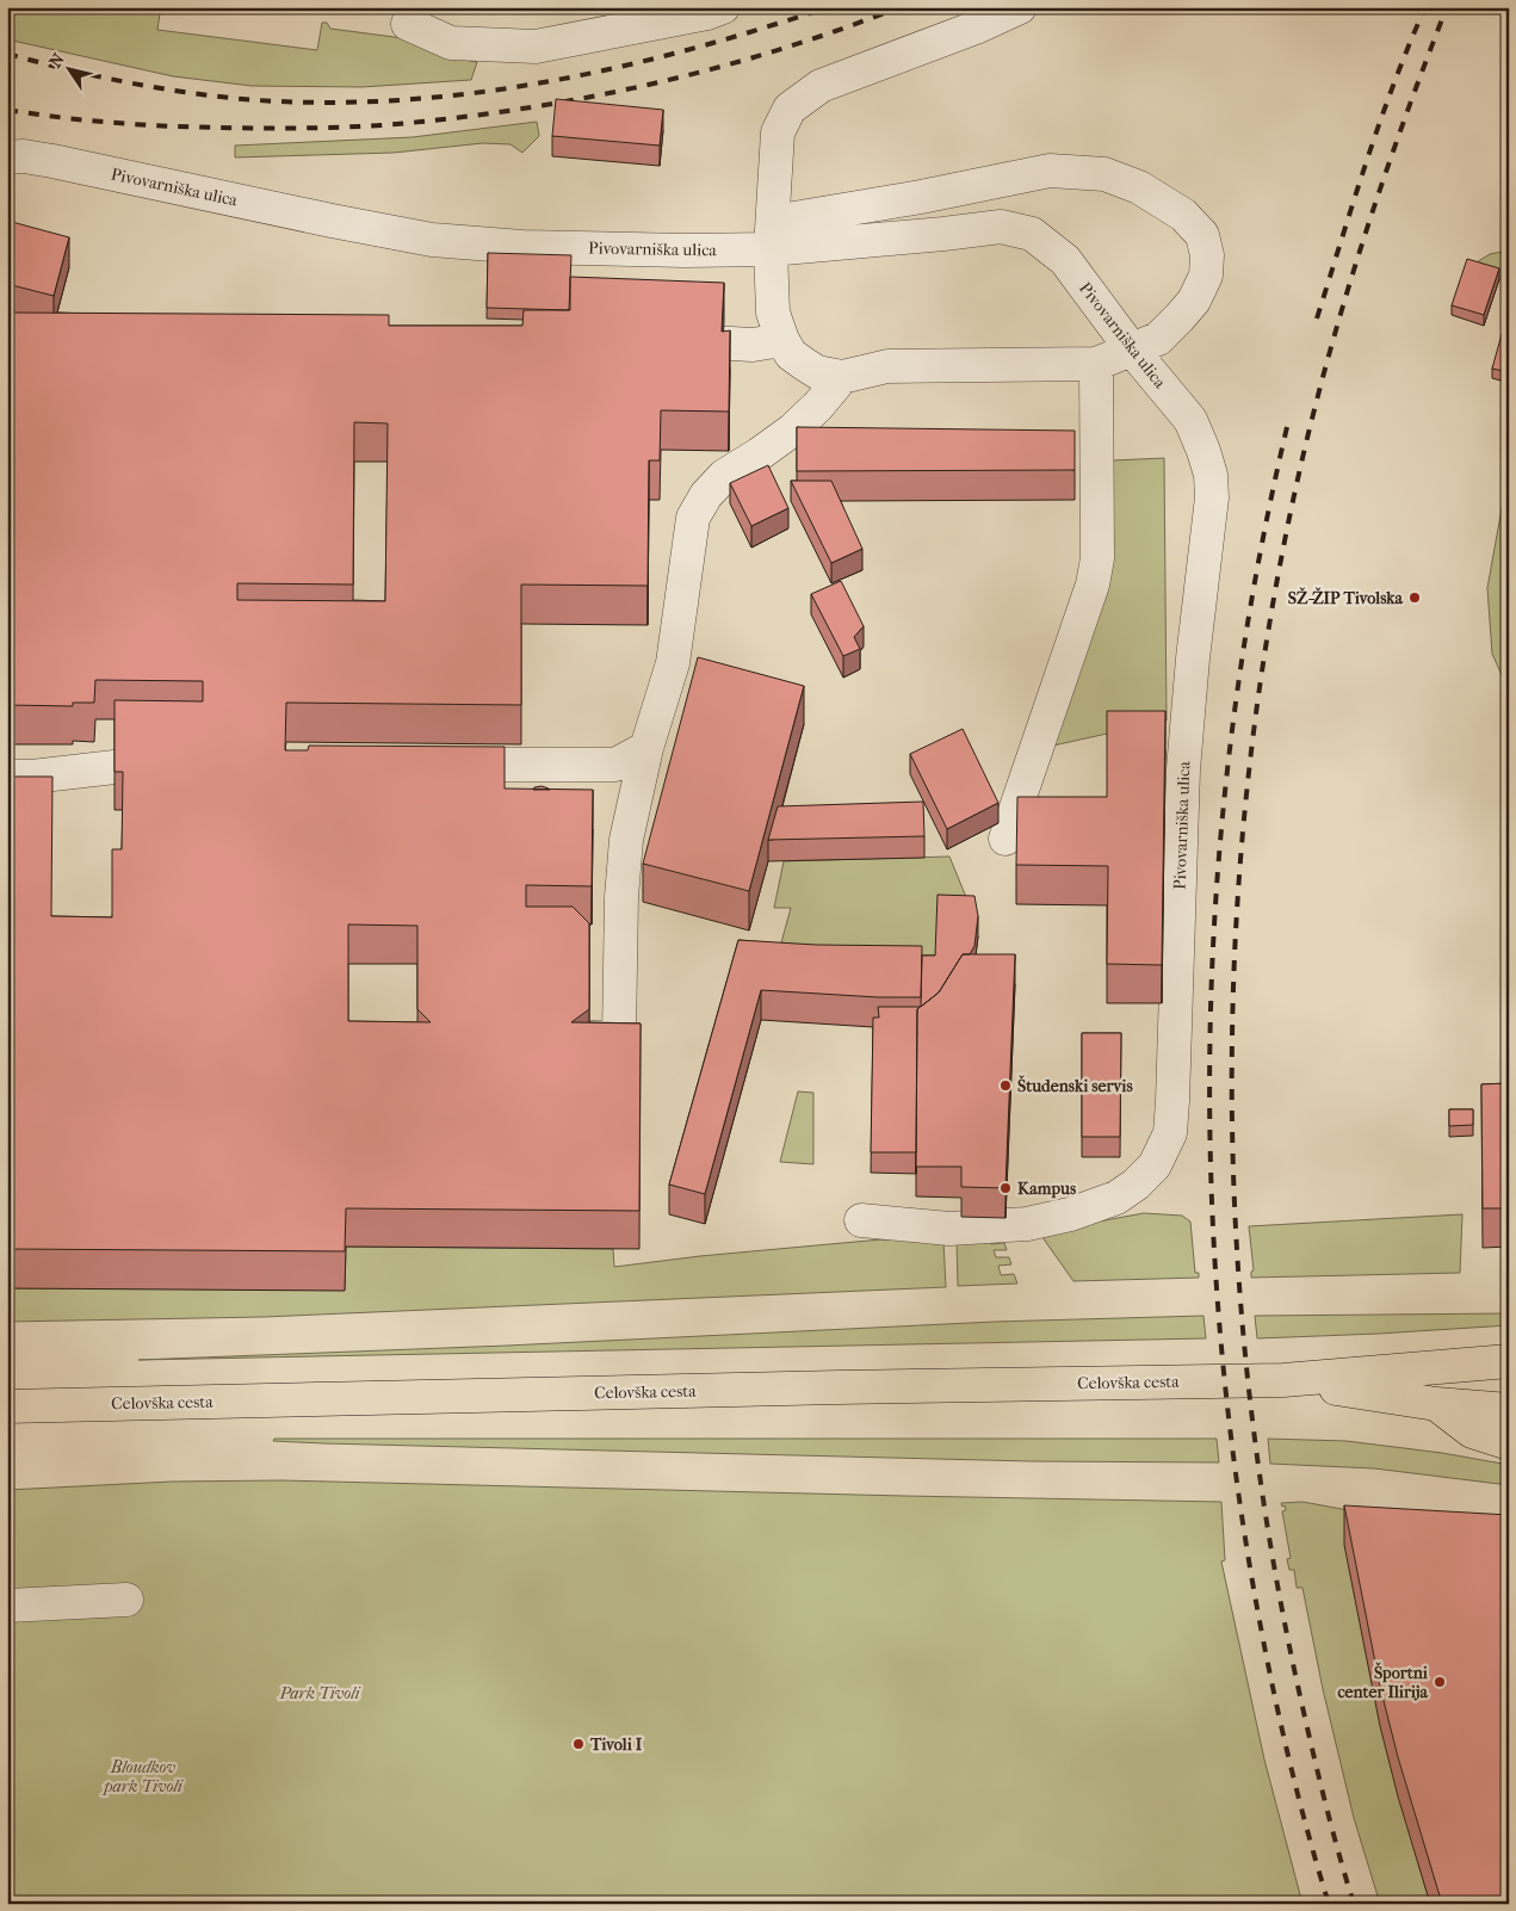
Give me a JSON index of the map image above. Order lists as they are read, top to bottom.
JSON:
{
  "streets": {
    "main road": ["Celovška cesta"],
    "street": ["Pivovarniška ulica"]
  },
  "parks": ["Park Tivoli", "Bloudkov park Tivoli"],
  "places": [
    "SŽ-ŽIP Tivolska",
    "Študenski servis",
    "Kampus",
    "Športni center Ilirija",
    "Tivoli I"
  ],
  "north": "top left"
}
